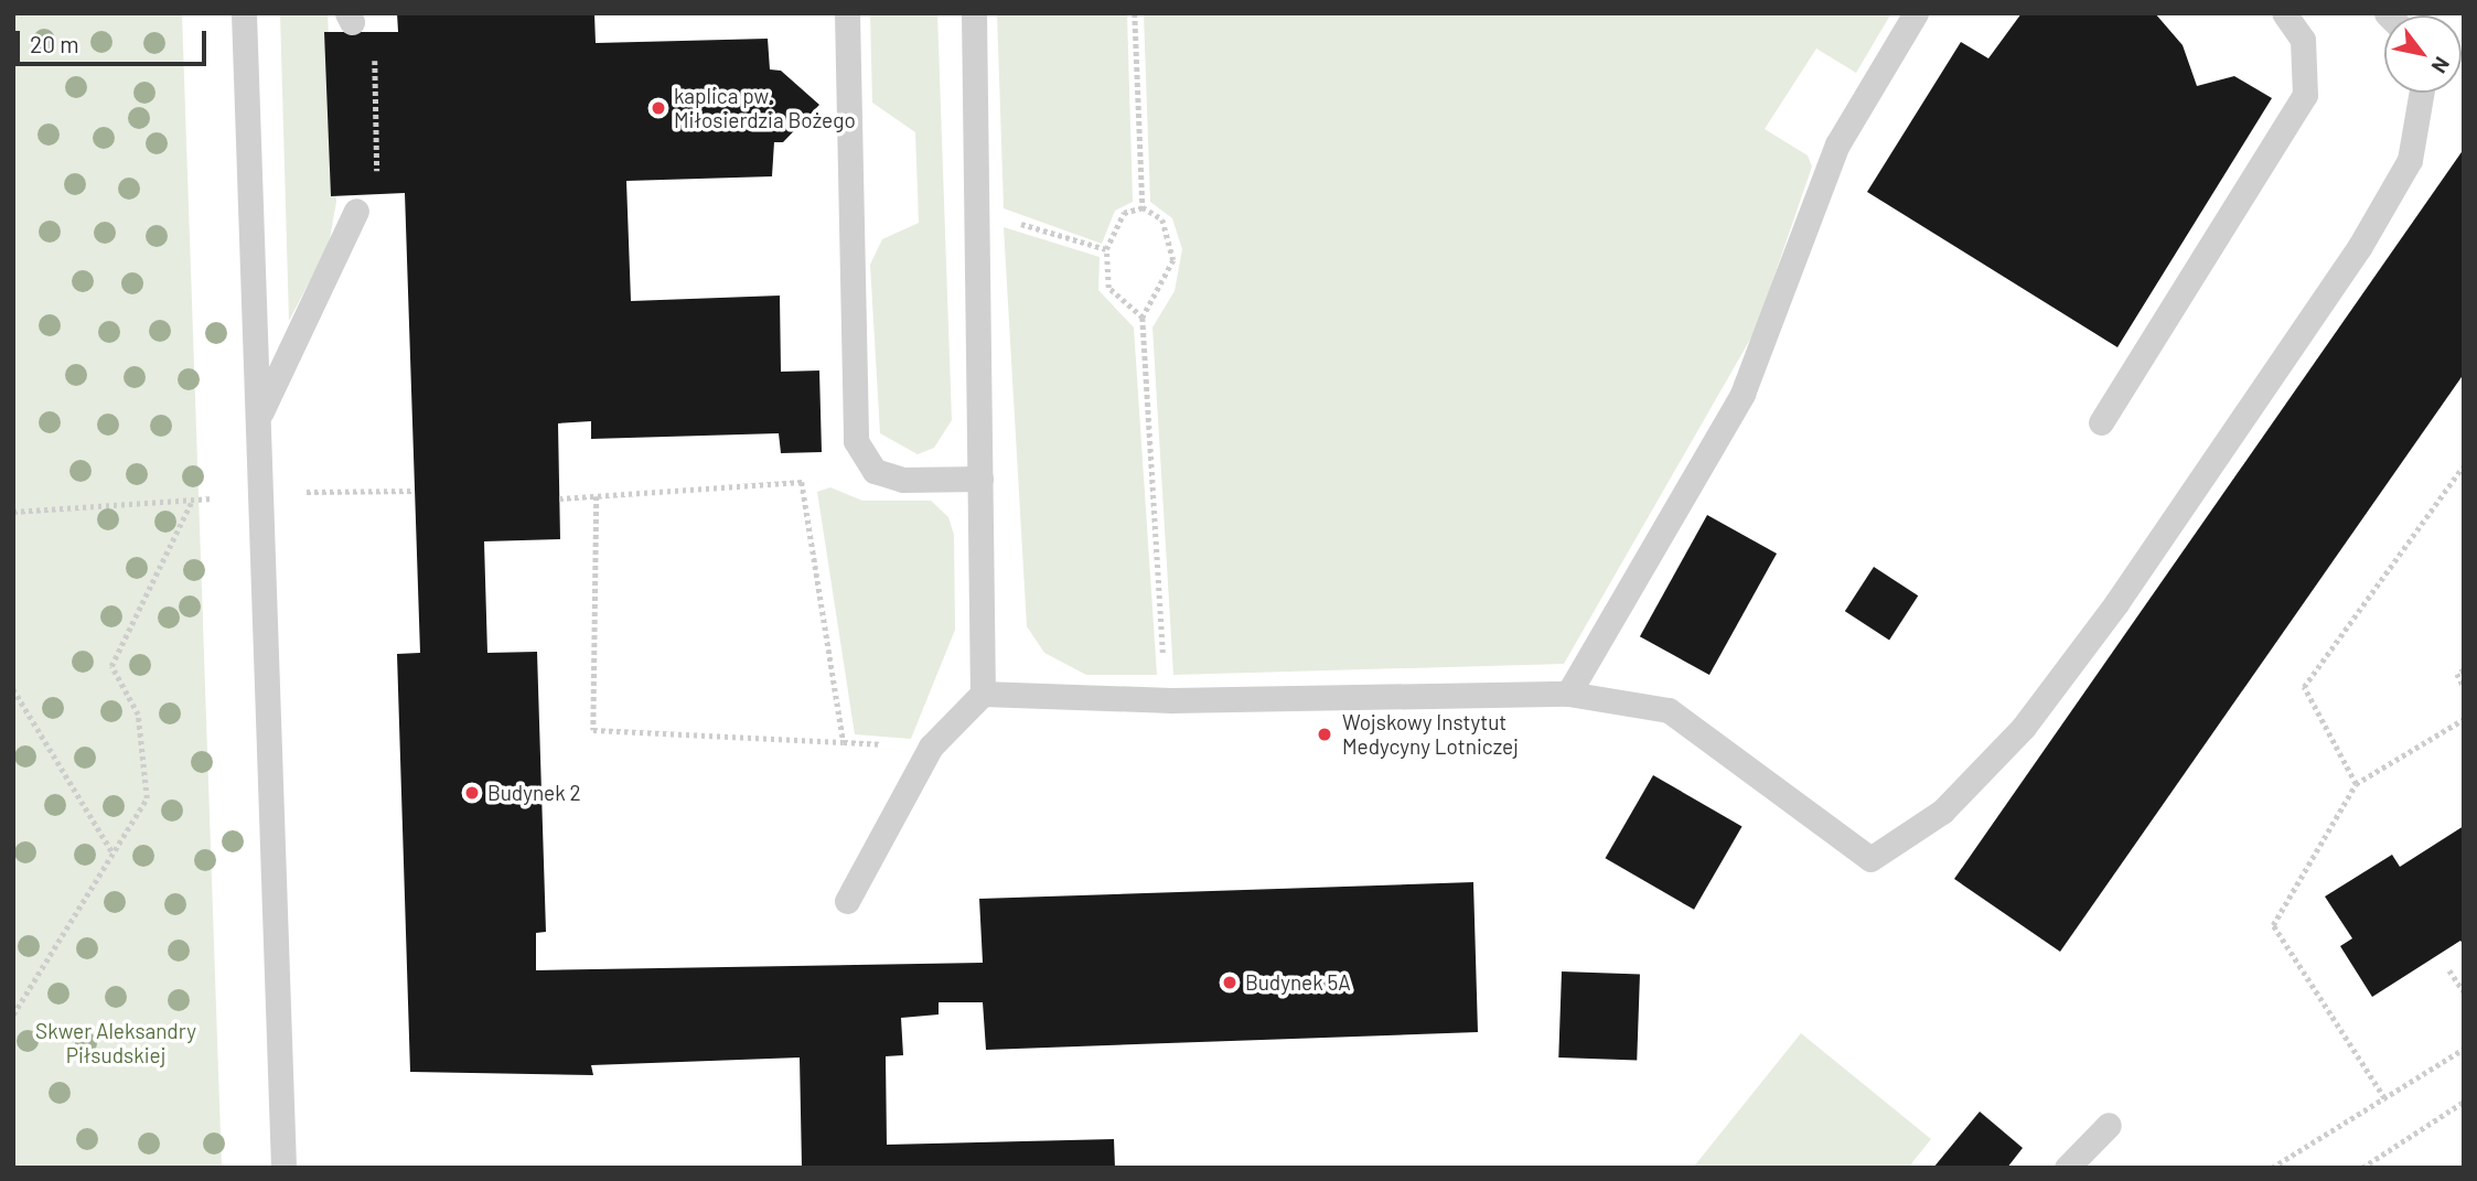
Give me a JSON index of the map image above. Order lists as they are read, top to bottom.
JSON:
{
  "parks": ["Skwer Aleksandry Piłsudskiej"],
  "places": [
    "kaplica pw. Miłosierdzia Bożego",
    "Wojskowy Instytut Medycyny Lotniczej",
    "Budynek 2",
    "Budynek 5A"
  ],
  "scale_bar": "20 m",
  "north": "bottom right"
}
